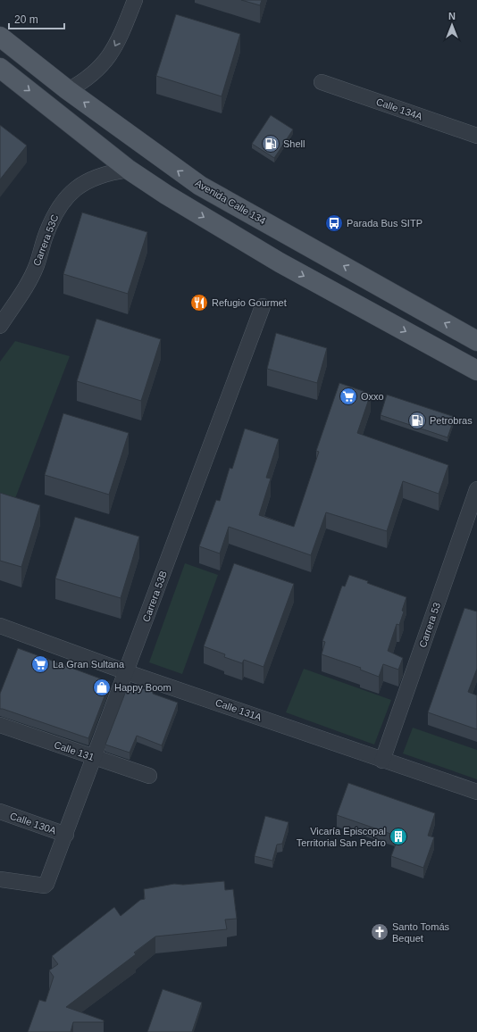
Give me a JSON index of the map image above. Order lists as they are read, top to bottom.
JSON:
{
  "streets": {
    "main road": ["Avenida Calle 134"],
    "street": [
      "Calle 134A",
      "Carrera 53C",
      "Carrera 53B",
      "Carrera 53",
      "Calle 131A",
      "Calle 131",
      "Calle 130A"
    ]
  },
  "crossings": [
    ["Carrera 53B", "Calle 131A"],
    ["Carrera 53B", "Calle 131"],
    ["Carrera 53B", "Calle 130A"],
    ["Carrera 53", "Calle 131A"]
  ],
  "places": {
    "fuel station": ["Shell", "Petrobras"],
    "bus stop": ["Parada Bus SITP"],
    "restaurant": ["Refugio Gourmet"],
    "supermarket": ["Oxxo", "La Gran Sultana"],
    "shop": ["Happy Boom"],
    "building": ["Vicaría Episcopal Territorial San Pedro"],
    "church": ["Santo Tomás Bequet"]
  },
  "scale_bar": "20 m",
  "north": "top"
}
